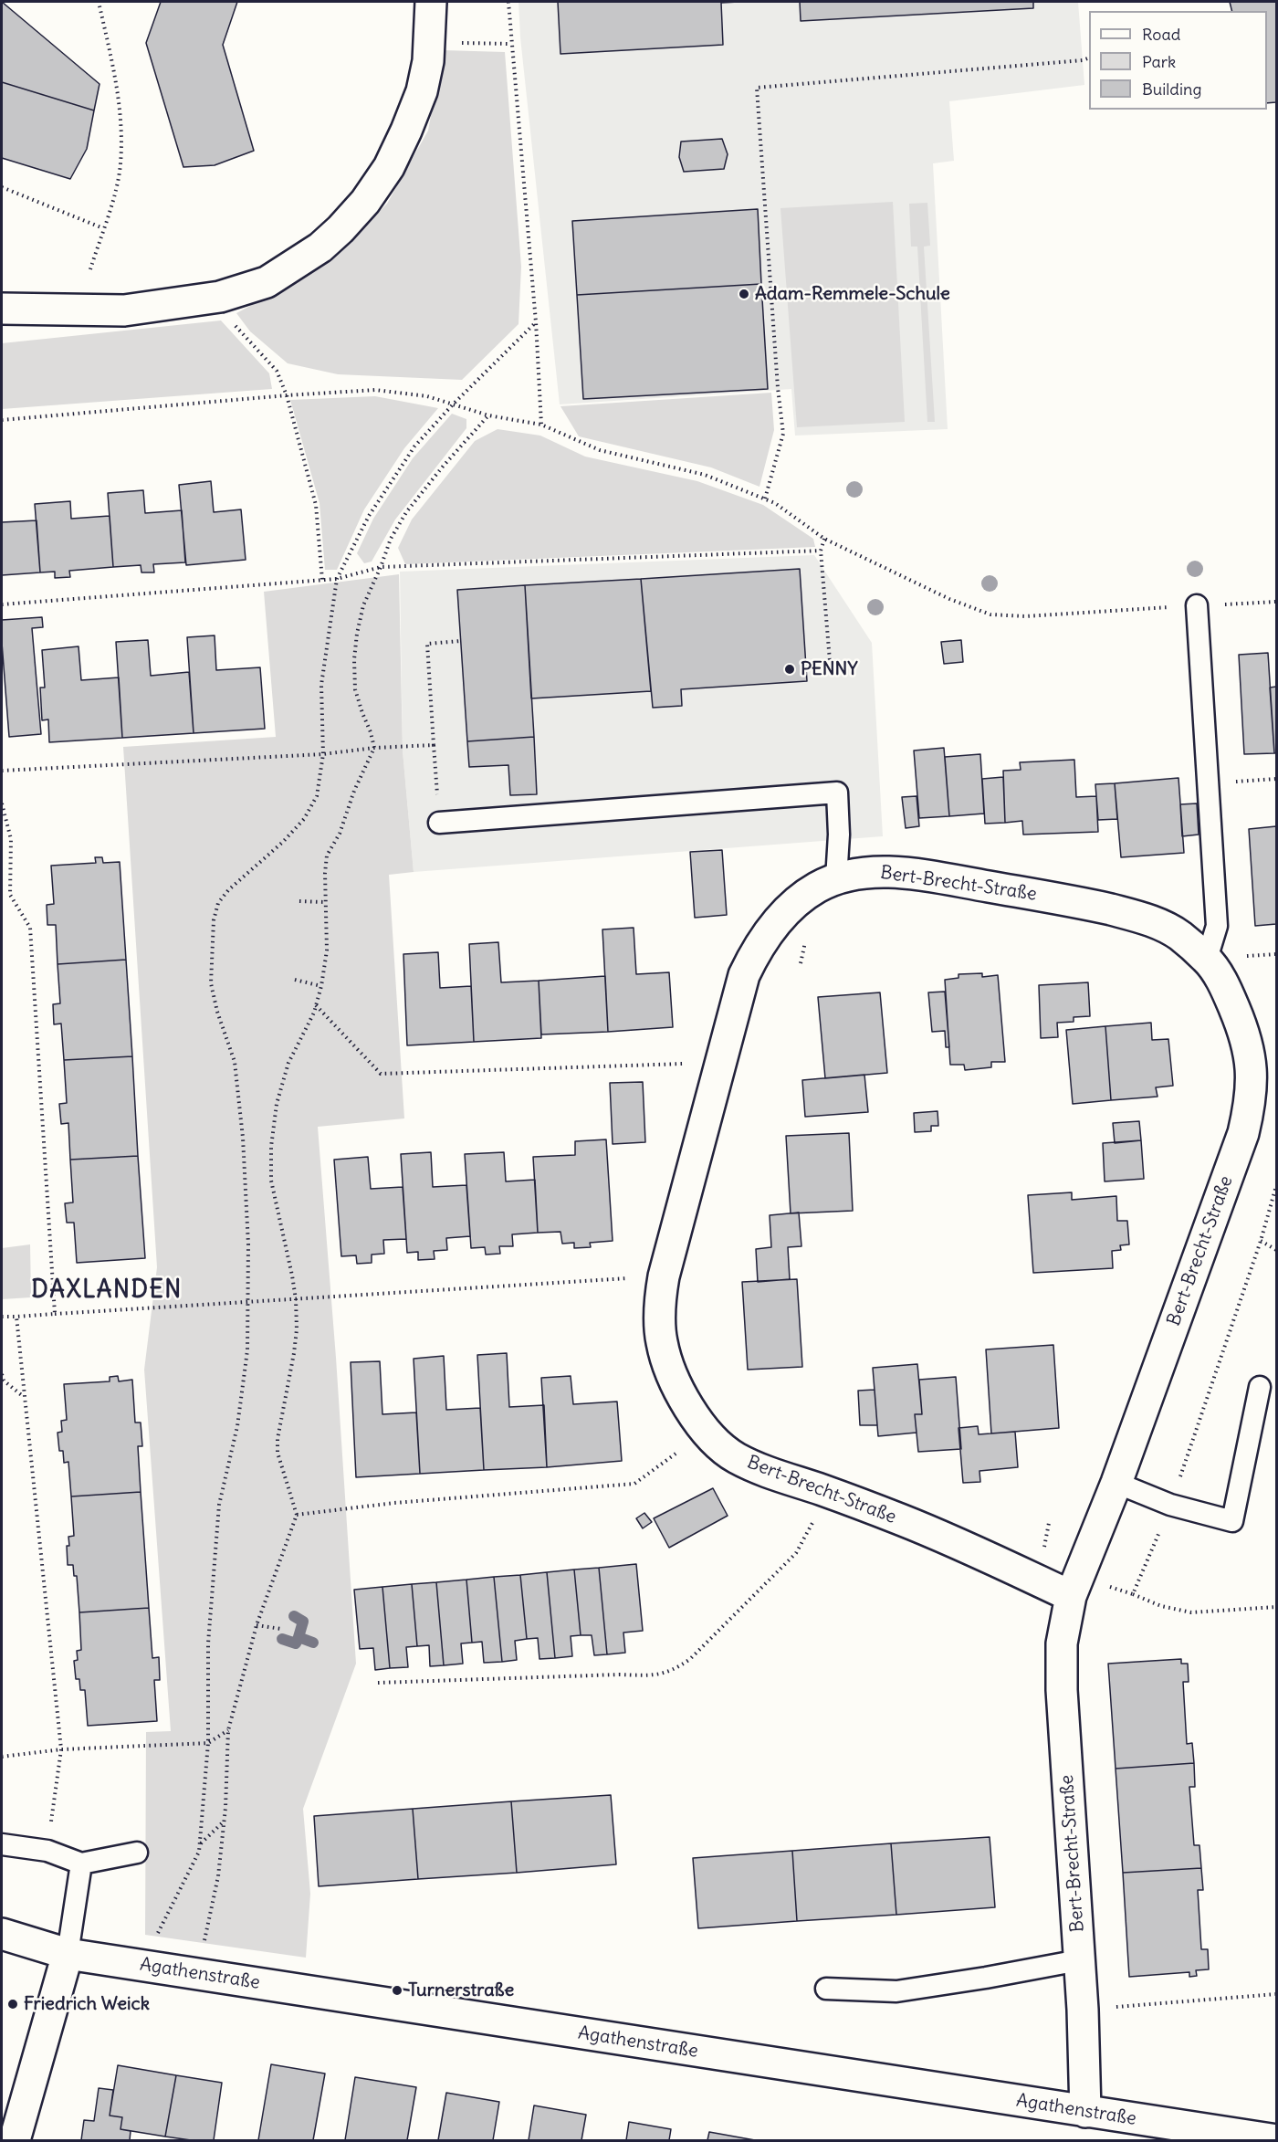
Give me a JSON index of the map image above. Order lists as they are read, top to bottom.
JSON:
{
  "streets": {
    "street": ["Bert-Brecht-Straße", "Agathenstraße"]
  },
  "crossings": [
    ["Bert-Brecht-Straße", "Agathenstraße"]
  ],
  "districts": ["DAXLANDEN"],
  "places": [
    "Adam-Remmele-Schule",
    "PENNY",
    "Turnerstraße",
    "Friedrich Weick"
  ],
  "legend": ["Road", "Park", "Building"]
}
